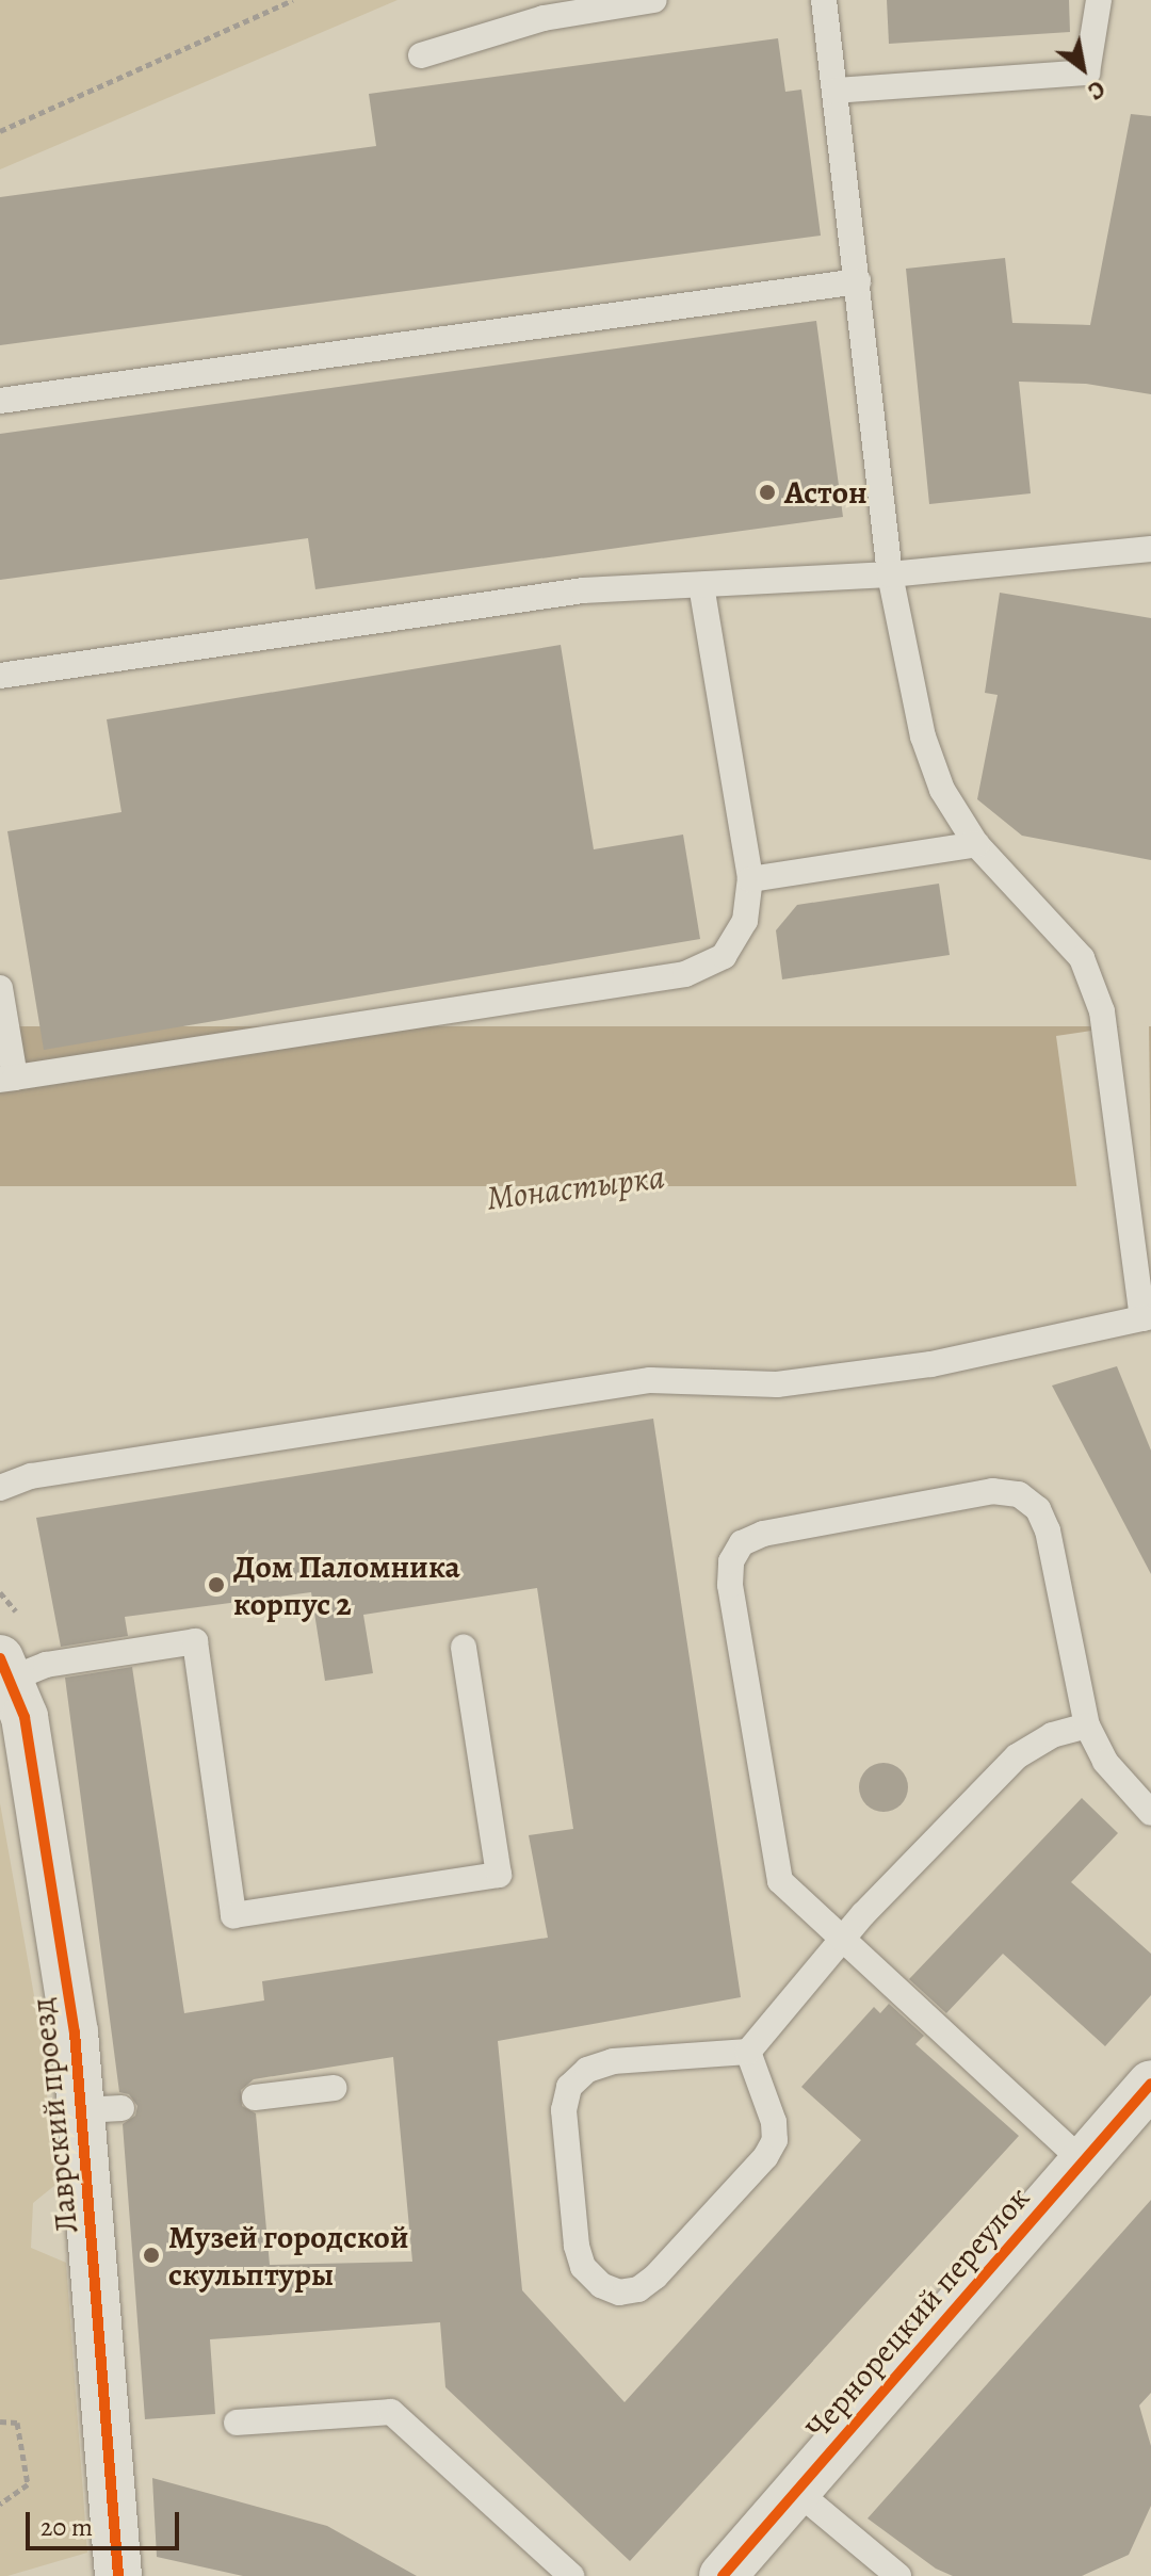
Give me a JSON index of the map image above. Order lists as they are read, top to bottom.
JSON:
{
  "streets": {
    "street": ["Лаврский проезд", "Чернорецкий переулок"]
  },
  "water": ["Монастырка"],
  "places": ["Астон", "Дом Паломника корпус 2", "Музей городской скульптуры"],
  "scale_bar": "20 m",
  "north": "bottom right"
}
